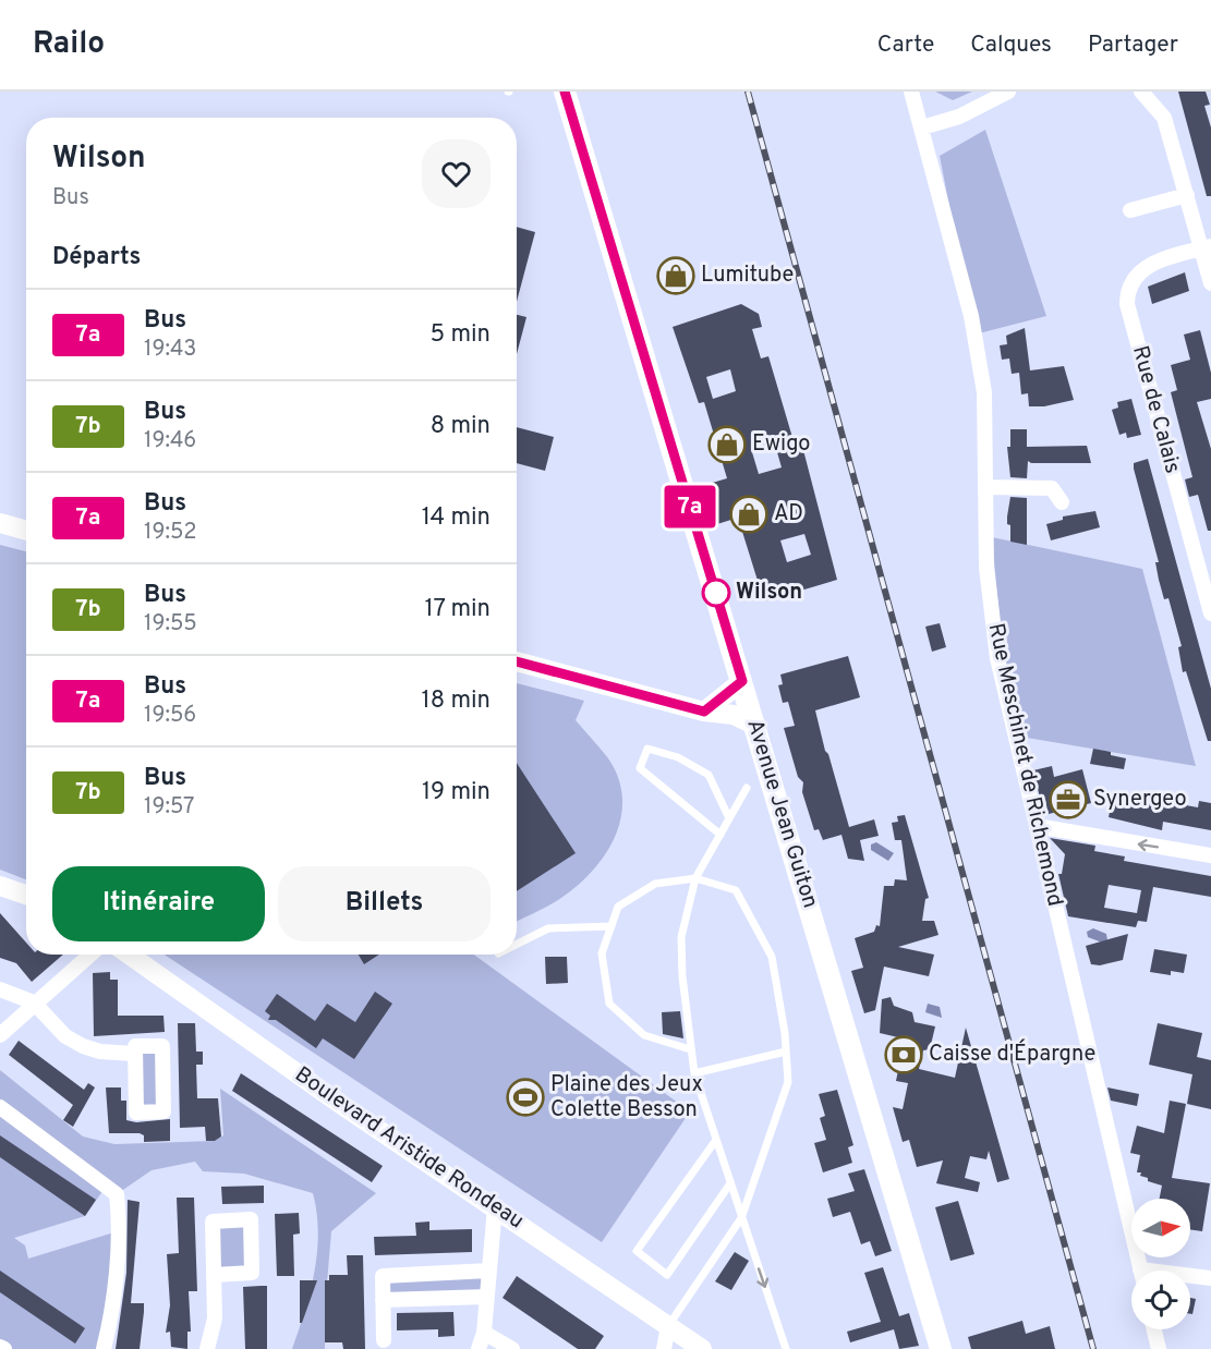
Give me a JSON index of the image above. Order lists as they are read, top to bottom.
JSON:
{
  "streets": {
    "main road": ["Avenue Jean Guiton"],
    "street": ["Rue de Calais", "Rue Meschinet de Richemond", "Boulevard Aristide Rondeau"]
  },
  "places": {
    "shop": ["Lumitube", "Ewigo", "AD"],
    "other": ["Wilson"],
    "office": ["Synergeo"],
    "bank": ["Caisse d'Épargne"],
    "sports": ["Plaine des Jeux Colette Besson"]
  },
  "lines": ["bus line 7a"],
  "north": "right",
  "page": {
    "header": "Railo",
    "nav": ["Carte", "Calques", "Partager"],
    "on_map": "7a",
    "heading": [
      ["Wilson", "Bus"],
      "Départs"
    ],
    "list": [
      {
        "mark": "7a",
        "name": "Bus",
        "note": "19:43",
        "value": "5 min"
      },
      {
        "mark": "7b",
        "name": "Bus",
        "note": "19:46",
        "value": "8 min"
      },
      {
        "mark": "7a",
        "name": "Bus",
        "note": "19:52",
        "value": "14 min"
      },
      {
        "mark": "7b",
        "name": "Bus",
        "note": "19:55",
        "value": "17 min"
      },
      {
        "mark": "7a",
        "name": "Bus",
        "note": "19:56",
        "value": "18 min"
      },
      {
        "mark": "7b",
        "name": "Bus",
        "note": "19:57",
        "value": "19 min"
      }
    ],
    "buttons": ["Itinéraire", "Billets"]
  }
}
